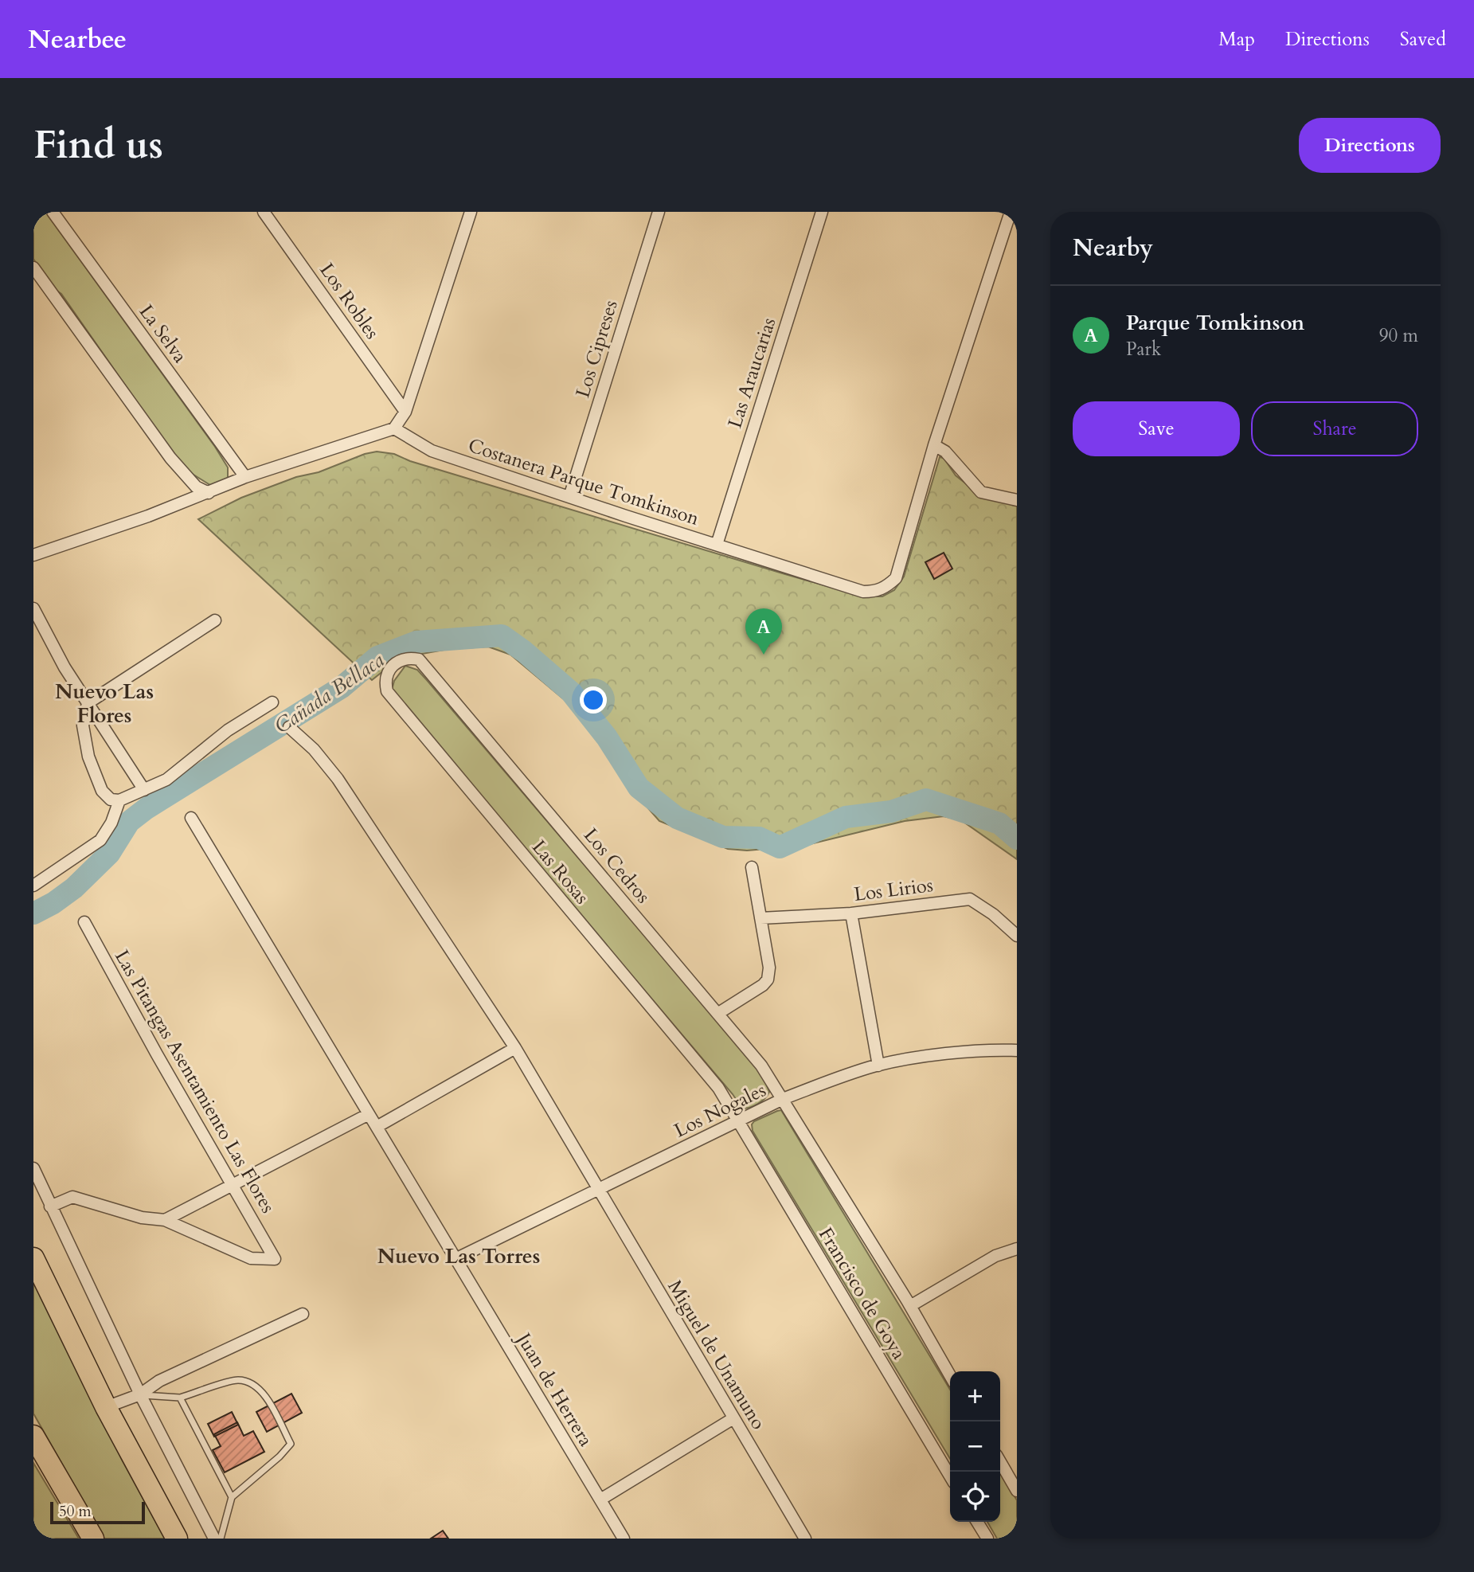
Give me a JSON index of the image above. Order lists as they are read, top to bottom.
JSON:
{
  "streets": {
    "street": [
      "Los Robles",
      "La Selva",
      "Los Cipreses",
      "Las Araucarias",
      "Costanera Parque Tomkinson",
      "Los Cedros",
      "Las Rosas",
      "Los Lirios",
      "Las Pitangas Asentamiento Las Flores",
      "Los Nogales",
      "Francisco de Goya",
      "Miguel de Unamuno",
      "Juan de Herrera"
    ]
  },
  "crossings": [
    ["Los Cipreses", "Costanera Parque Tomkinson"],
    ["Las Araucarias", "Costanera Parque Tomkinson"],
    ["Los Cedros", "Las Rosas"],
    ["Los Cedros", "Los Nogales"],
    ["Los Cedros", "Francisco de Goya"],
    ["Las Rosas", "Los Nogales"],
    ["Las Rosas", "Francisco de Goya"],
    ["Los Nogales", "Francisco de Goya"],
    ["Los Nogales", "Miguel de Unamuno"],
    ["Los Nogales", "Juan de Herrera"]
  ],
  "districts": ["Nuevo Las Flores", "Nuevo Las Torres"],
  "water": ["Cañada Bellaca"],
  "scale_bar": "50 m",
  "page": {
    "header": "Nearbee",
    "nav": ["Map", "Directions", "Saved"],
    "buttons": [
      "Directions",
      ["Save", "Share"]
    ],
    "title": "Find us",
    "heading": "Nearby",
    "list": [
      {
        "mark": "A",
        "name": "Parque Tomkinson",
        "note": "Park",
        "value": "90 m"
      }
    ],
    "pins": "A",
    "map_buttons": ["+", "−"],
    "scale": "50 m"
  }
}
